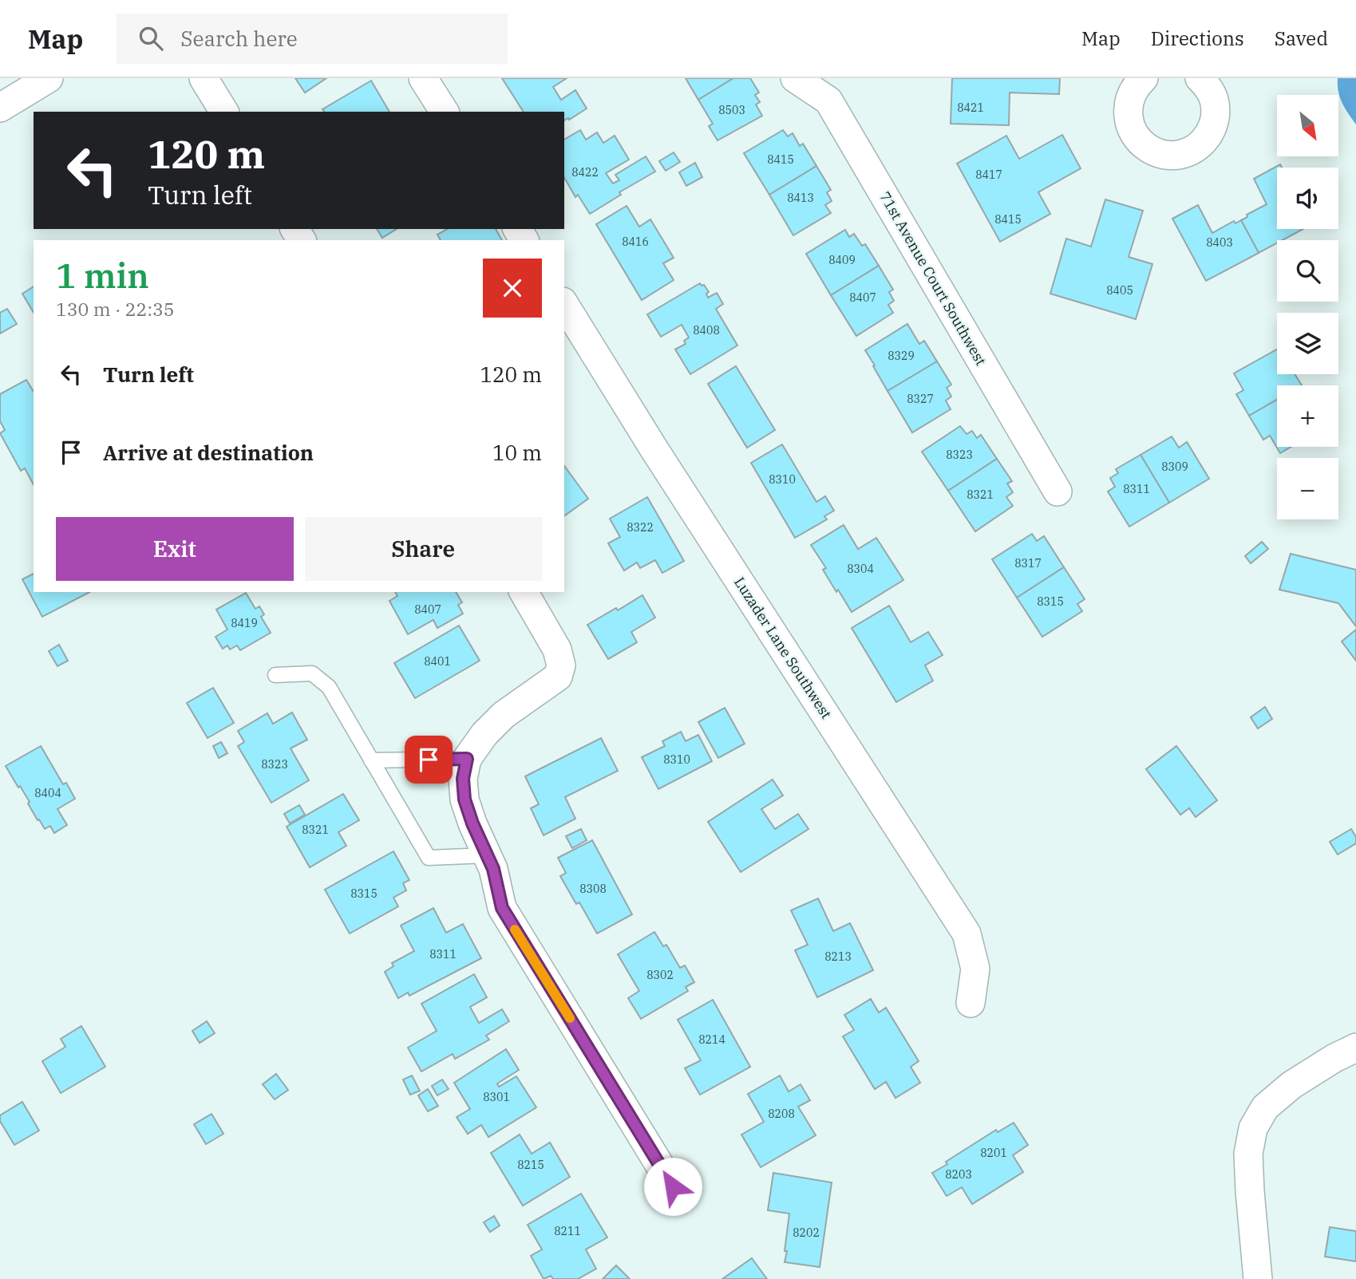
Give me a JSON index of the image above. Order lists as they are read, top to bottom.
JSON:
{
  "streets": {
    "street": ["71st Avenue Court Southwest", "Luzader Lane Southwest"]
  },
  "house_numbers": [
    "8421",
    "8503",
    "8415",
    "8422",
    "8417",
    "8413",
    "8415",
    "8416",
    "8403",
    "8409",
    "8405",
    "8407",
    "8408",
    "8329",
    "8327",
    "8323",
    "8309",
    "8310",
    "8311",
    "8321",
    "8322",
    "8317",
    "8304",
    "8315",
    "8407",
    "8419",
    "8401",
    "8310",
    "8323",
    "8404",
    "8321",
    "8308",
    "8315",
    "8311",
    "8213",
    "8302",
    "8214",
    "8301",
    "8208",
    "8201",
    "8215",
    "8203",
    "8211",
    "8202"
  ],
  "north": "bottom right",
  "page": {
    "header": "Map",
    "search": "Search here",
    "nav": ["Map", "Directions", "Saved"],
    "map_buttons": ["+", "−"],
    "turn": ["120 m", "Turn left"],
    "heading": ["1 min", "130 m · 22:35"],
    "list": [
      {
        "name": "Turn left",
        "value": "120 m"
      },
      {
        "name": "Arrive at destination",
        "value": "10 m"
      }
    ],
    "buttons": ["Exit", "Share"]
  }
}
